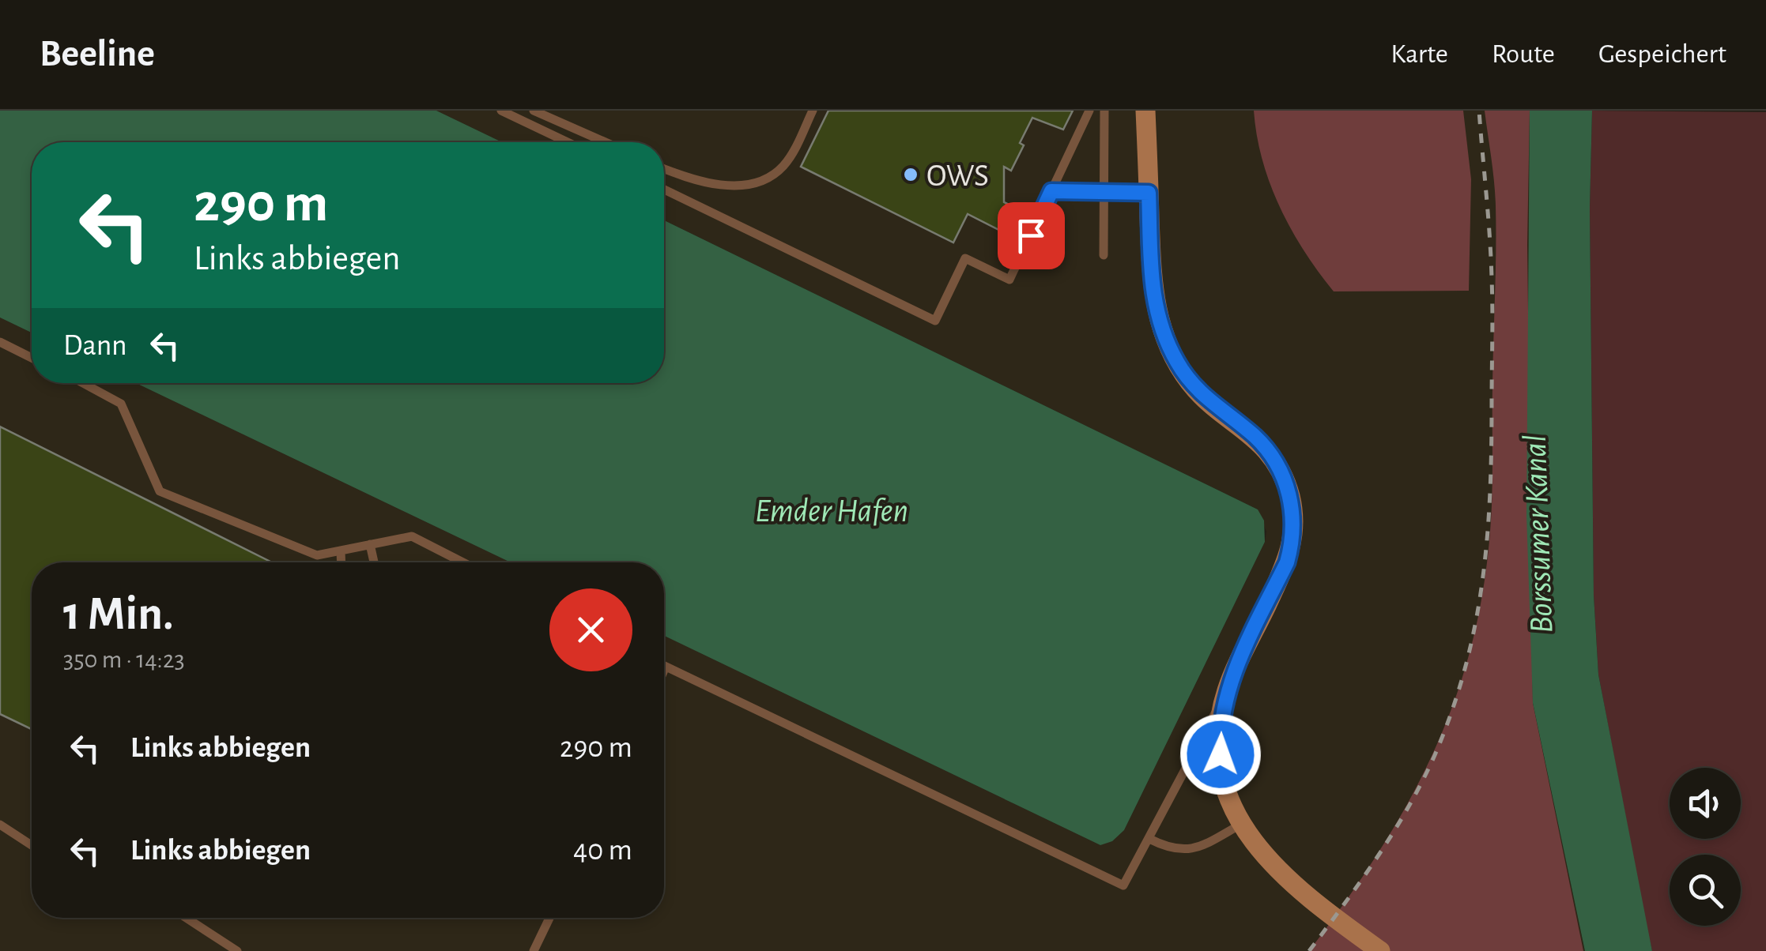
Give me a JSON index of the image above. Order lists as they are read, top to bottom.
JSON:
{
  "water": ["Emder Hafen", "Borssumer Kanal"],
  "places": ["OWS"],
  "page": {
    "header": "Beeline",
    "nav": ["Karte", "Route", "Gespeichert"],
    "turn": ["290 m", "Links abbiegen"],
    "then": "Dann",
    "heading": ["1 Min.", "350 m · 14:23"],
    "list": [
      {
        "name": "Links abbiegen",
        "value": "290 m"
      },
      {
        "name": "Links abbiegen",
        "value": "40 m"
      }
    ]
  }
}
